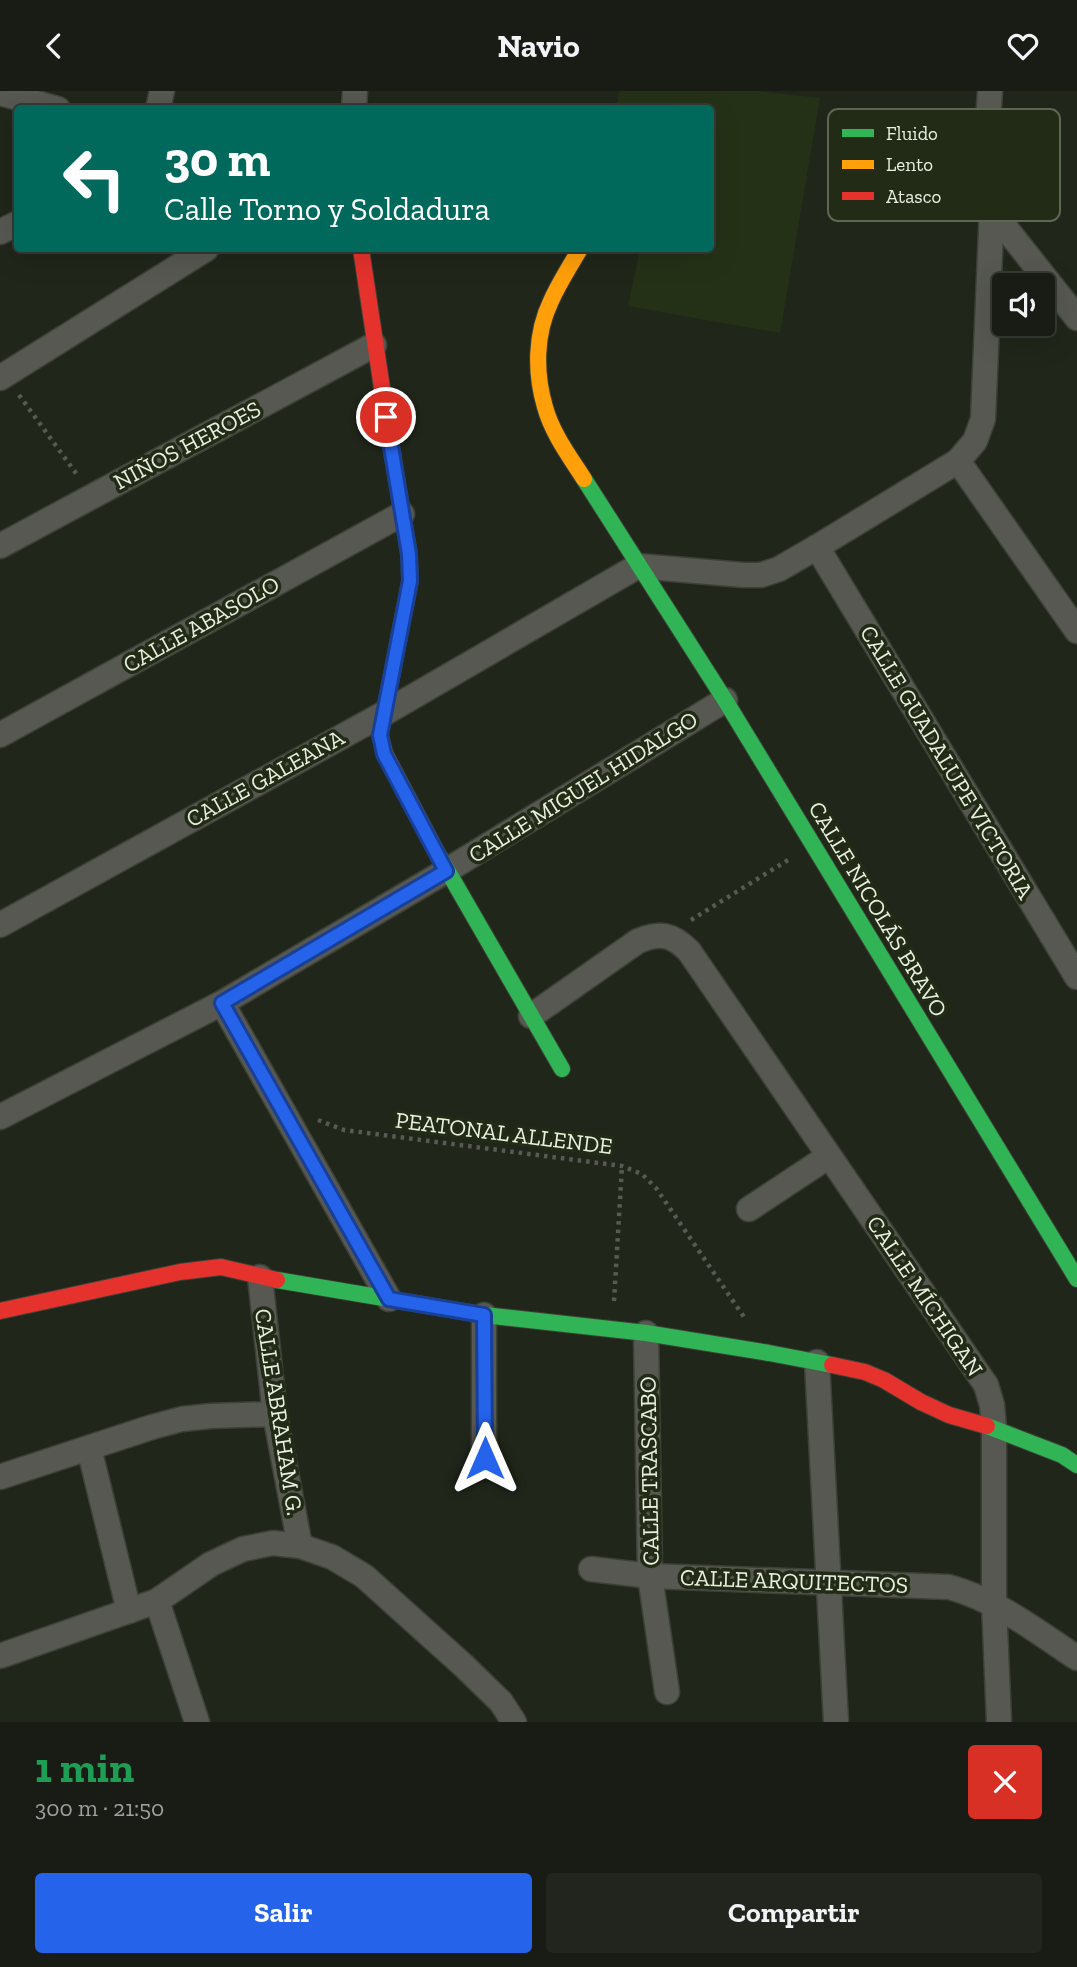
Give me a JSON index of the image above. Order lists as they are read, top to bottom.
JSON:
{
  "streets": {
    "street": [
      "NIÑOS HEROES",
      "CALLE ABASOLO",
      "CALLE GUADALUPE VICTORIA",
      "CALLE GALEANA",
      "CALLE MIGUEL HIDALGO",
      "CALLE NICOLÁS BRAVO",
      "CALLE MÍCHIGAN",
      "CALLE ABRAHAM G.",
      "CALLE TRASCABO",
      "CALLE ARQUITECTOS"
    ],
    "path": ["PEATONAL ALLENDE"]
  },
  "crossings": [
    ["CALLE GALEANA", "CALLE NICOLÁS BRAVO"],
    ["CALLE MIGUEL HIDALGO", "CALLE NICOLÁS BRAVO"],
    ["CALLE MÍCHIGAN", "CALLE ARQUITECTOS"],
    ["CALLE TRASCABO", "CALLE ARQUITECTOS"]
  ],
  "legend": ["Fluido", "Lento", "Atasco"],
  "page": {
    "header": "Navio",
    "turn": ["30 m", "Calle Torno y Soldadura"],
    "heading": ["1 min", "300 m · 21:50"],
    "buttons": ["Salir", "Compartir"]
  }
}
